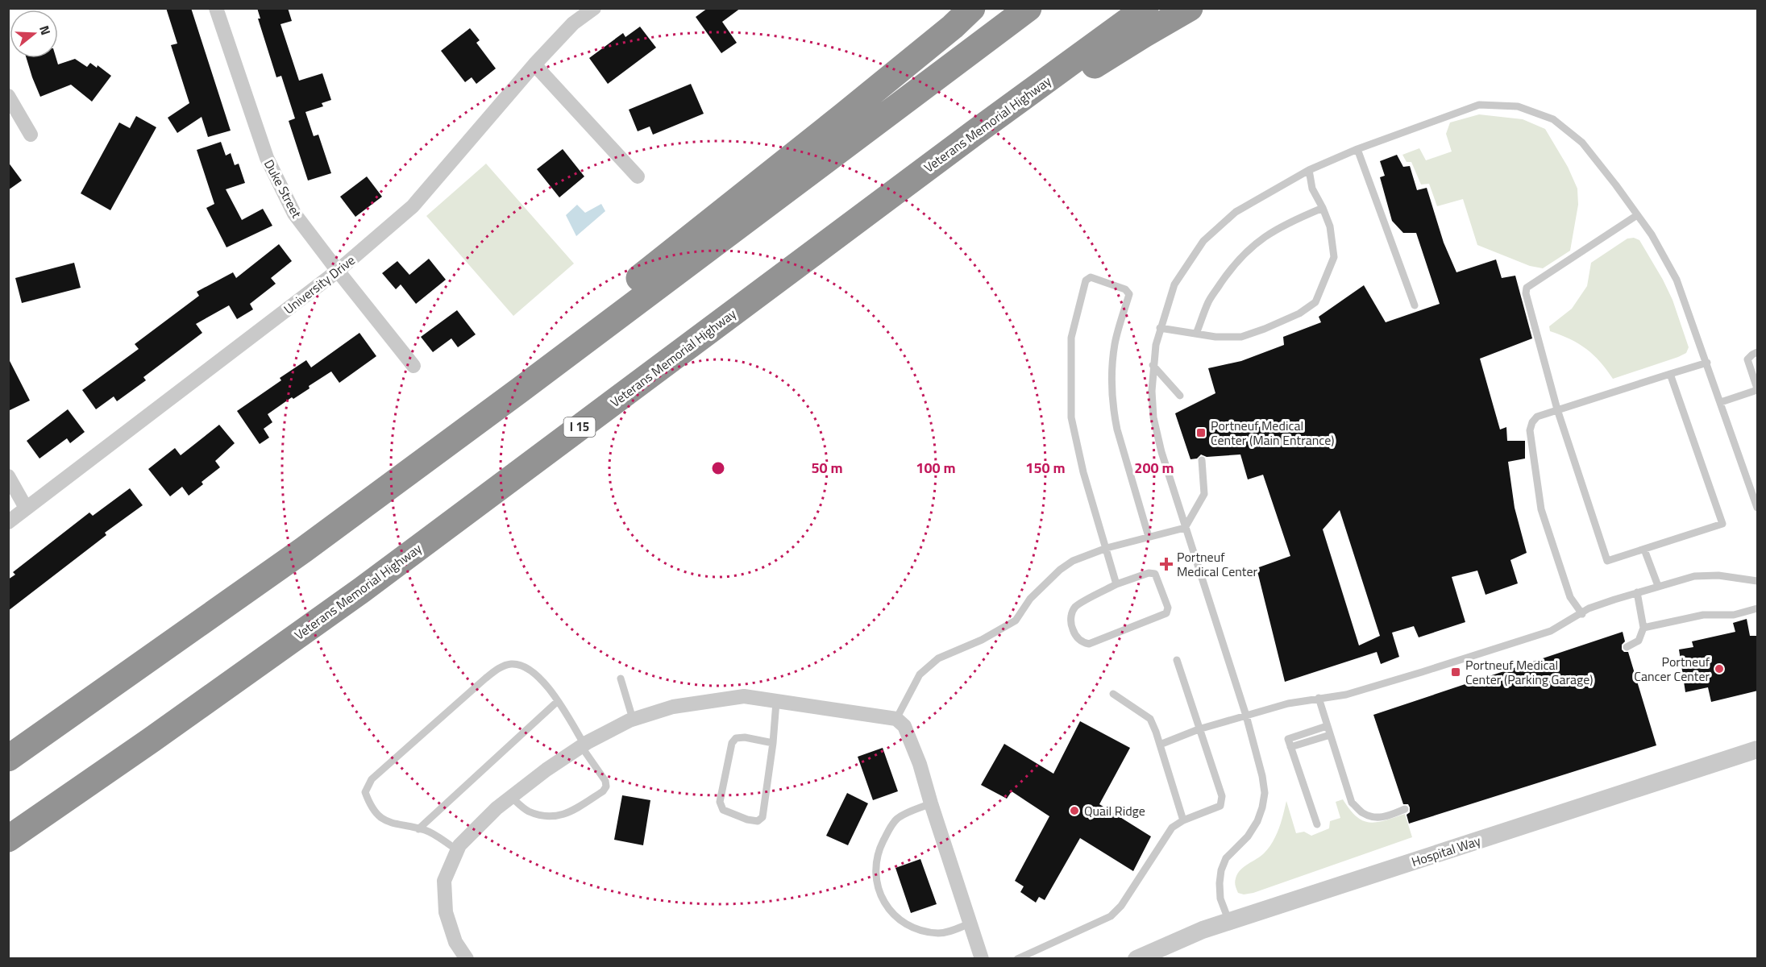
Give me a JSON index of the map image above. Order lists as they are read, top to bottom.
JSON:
{
  "streets": {
    "highway": ["Veterans Memorial Highway", "I 15"],
    "street": ["Duke Street", "University Drive", "Hospital Way"]
  },
  "crossings": [
    ["Duke Street", "University Drive"]
  ],
  "places": {
    "transit": ["Portneuf Medical Center (Main Entrance)", "Portneuf Medical Center (Parking Garage)"],
    "health": ["Portneuf Medical Center"],
    "other": ["Portneuf Cancer Center", "Quail Ridge"]
  },
  "north": "right",
  "rings": [
    "50 m",
    "100 m",
    "150 m",
    "200 m"
  ]
}
